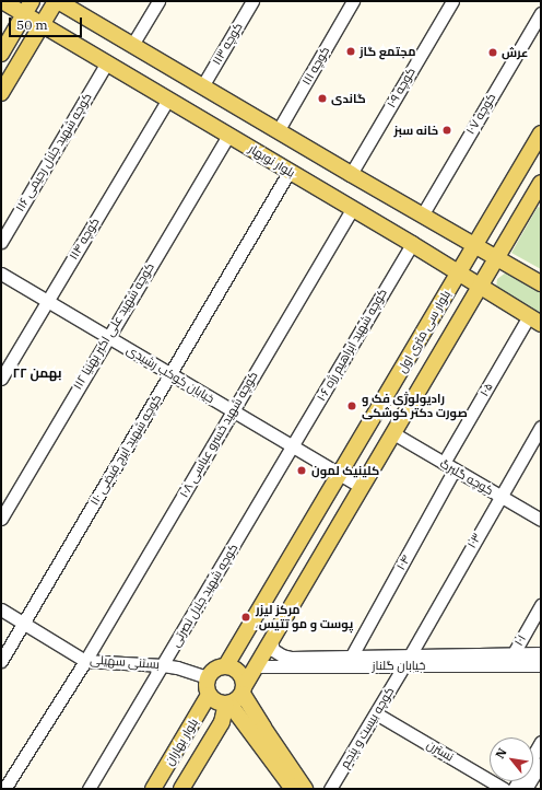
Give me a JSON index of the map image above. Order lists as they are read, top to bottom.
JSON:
{
  "streets": {
    "main road": ["بلوار نوبهار", "بلوار سی متری اول", "بلوار بهاران"],
    "street": [
      "کوچه ۱۱۳",
      "کوچه ۱۱۱",
      "کوچه ۱۰۹",
      "کوچه ۱۰۷",
      "کوچه شهید جلال رحیمی ۱۱۶",
      "کوچه ۱۱۴",
      "کوچه شهید علی اکبر بهنیا ۱۱۲",
      "کوچه شهید ابراهیم رژه ۱۰۶",
      "خیابان کوکب رشیدی",
      "۱۰۵",
      "کوچه شهید خسرو عباسی ۱۰۸",
      "کوچه شهید ایرج فیضی ۱۱۰",
      "کوچه گلبرگ",
      "۱۰۳",
      "۱۰۴",
      "کوچه شهید جلال نصرتی",
      "۱۰۱",
      "بستنی سهیلی",
      "خیابان گلناز",
      "کوچه بیست و پنجم",
      "نسترن"
    ]
  },
  "crossings": [
    ["کوچه شهید جلال رحیمی ۱۱۶", "بلوار نوبهار"],
    ["بلوار نوبهار", "کوچه ۱۱۴"],
    ["بلوار نوبهار", "کوچه شهید علی اکبر بهنیا ۱۱۲"],
    ["بلوار نوبهار", "بلوار سی متری اول"],
    ["بلوار نوبهار", "کوچه شهید ابراهیم رژه ۱۰۶"],
    ["بلوار نوبهار", "۱۰۵"],
    ["بلوار نوبهار", "کوچه شهید خسرو عباسی ۱۰۸"],
    ["بلوار نوبهار", "کوچه شهید ایرج فیضی ۱۱۰"],
    ["کوچه ۱۱۴", "خیابان کوکب رشیدی"],
    ["کوچه شهید علی اکبر بهنیا ۱۱۲", "خیابان کوکب رشیدی"],
    ["بلوار سی متری اول", "خیابان کوکب رشیدی"],
    ["بلوار سی متری اول", "کوچه گلبرگ"],
    ["بلوار سی متری اول", "بستنی سهیلی"],
    ["بلوار سی متری اول", "خیابان گلناز"],
    ["بلوار سی متری اول", "بلوار بهاران"],
    ["کوچه شهید ابراهیم رژه ۱۰۶", "خیابان کوکب رشیدی"],
    ["کوچه شهید ابراهیم رژه ۱۰۶", "کوچه شهید جلال نصرتی"],
    ["خیابان کوکب رشیدی", "کوچه شهید خسرو عباسی ۱۰۸"],
    ["خیابان کوکب رشیدی", "کوچه شهید ایرج فیضی ۱۱۰"],
    ["خیابان کوکب رشیدی", "کوچه شهید جلال نصرتی"],
    ["۱۰۵", "کوچه گلبرگ"],
    ["کوچه شهید خسرو عباسی ۱۰۸", "بستنی سهیلی"],
    ["کوچه شهید ایرج فیضی ۱۱۰", "بستنی سهیلی"],
    ["کوچه گلبرگ", "۱۰۳"],
    ["کوچه گلبرگ", "۱۰۴"],
    ["۱۰۳", "خیابان گلناز"],
    ["۱۰۳", "کوچه بیست و پنجم"],
    ["۱۰۴", "خیابان گلناز"],
    ["کوچه شهید جلال نصرتی", "بستنی سهیلی"],
    ["۱۰۱", "خیابان گلناز"],
    ["بستنی سهیلی", "بلوار بهاران"],
    ["خیابان گلناز", "کوچه بیست و پنجم"],
    ["کوچه بیست و پنجم", "نسترن"]
  ],
  "districts": ["۲۲ بهمن"],
  "places": [
    "مجتمع گاز",
    "عرش",
    "گاندی",
    "خانه سبز",
    "رادیولوژی فک و صورت دکتر کوشکی",
    "کلینیک لمون",
    "مرکز لیزر ،پوست و مو تتیس"
  ],
  "scale_bar": "50 m",
  "north": "top left"
}
